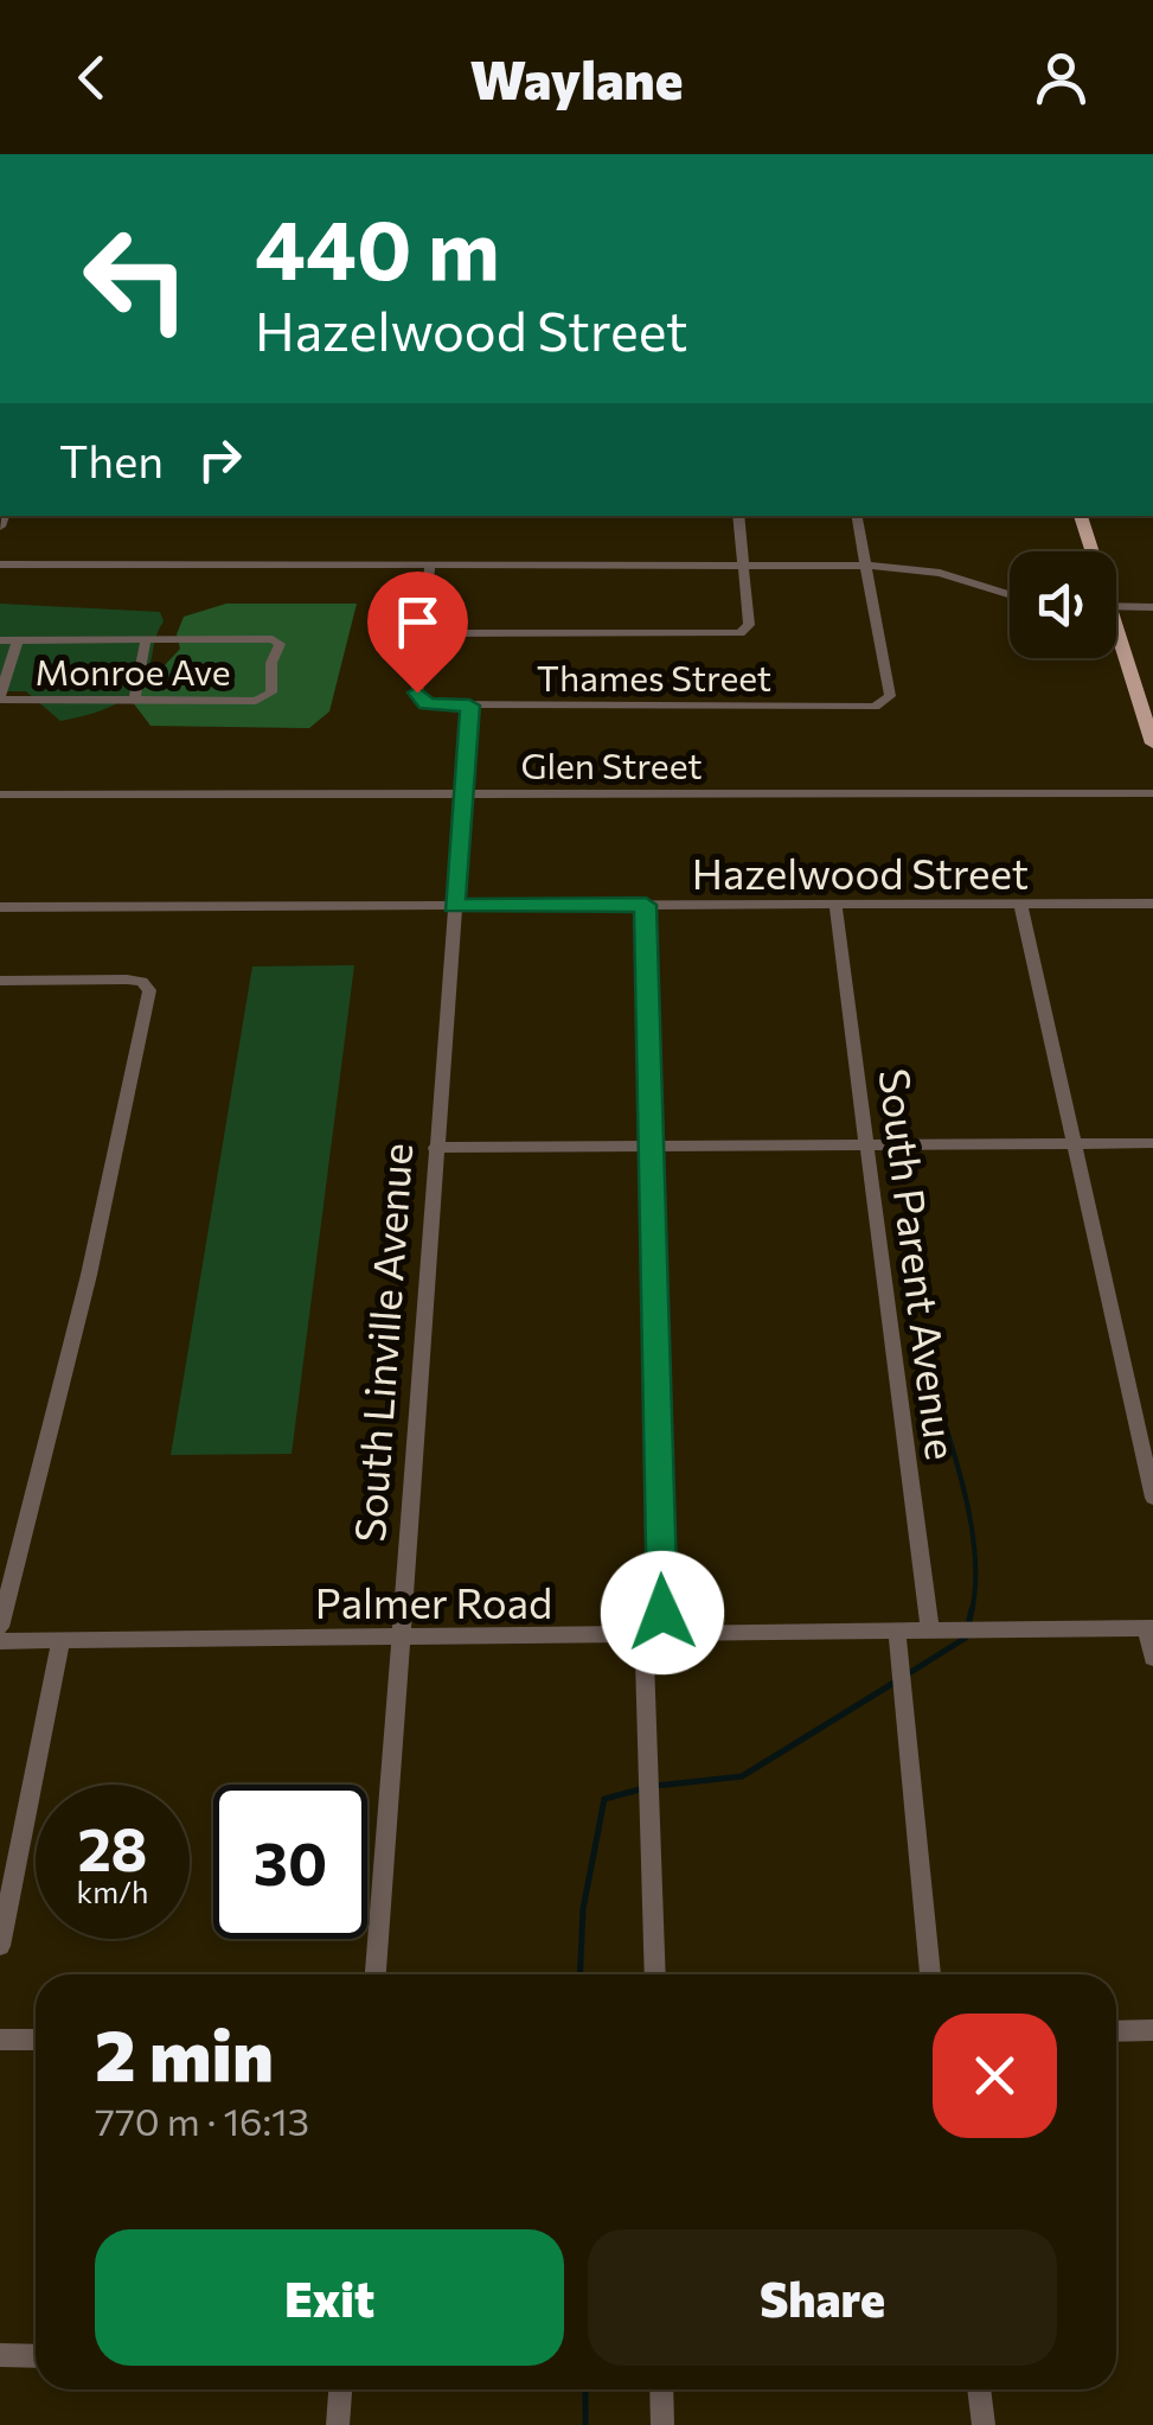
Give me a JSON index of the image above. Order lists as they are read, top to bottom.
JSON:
{
  "streets": {
    "street": [
      "Monroe Ave",
      "Thames Street",
      "Glen Street",
      "Hazelwood Street",
      "South Parent Avenue",
      "South Linville Avenue",
      "Palmer Road"
    ]
  },
  "crossings": [
    ["Thames Street", "South Linville Avenue"],
    ["Glen Street", "South Linville Avenue"],
    ["Hazelwood Street", "South Parent Avenue"],
    ["Hazelwood Street", "South Linville Avenue"],
    ["South Parent Avenue", "Palmer Road"],
    ["South Linville Avenue", "Palmer Road"]
  ],
  "page": {
    "header": "Waylane",
    "turn": ["440 m", "Hazelwood Street"],
    "then": "Then",
    "speed": "28 km/h",
    "limit": "30",
    "heading": ["2 min", "770 m · 16:13"],
    "buttons": ["Exit", "Share"]
  }
}
